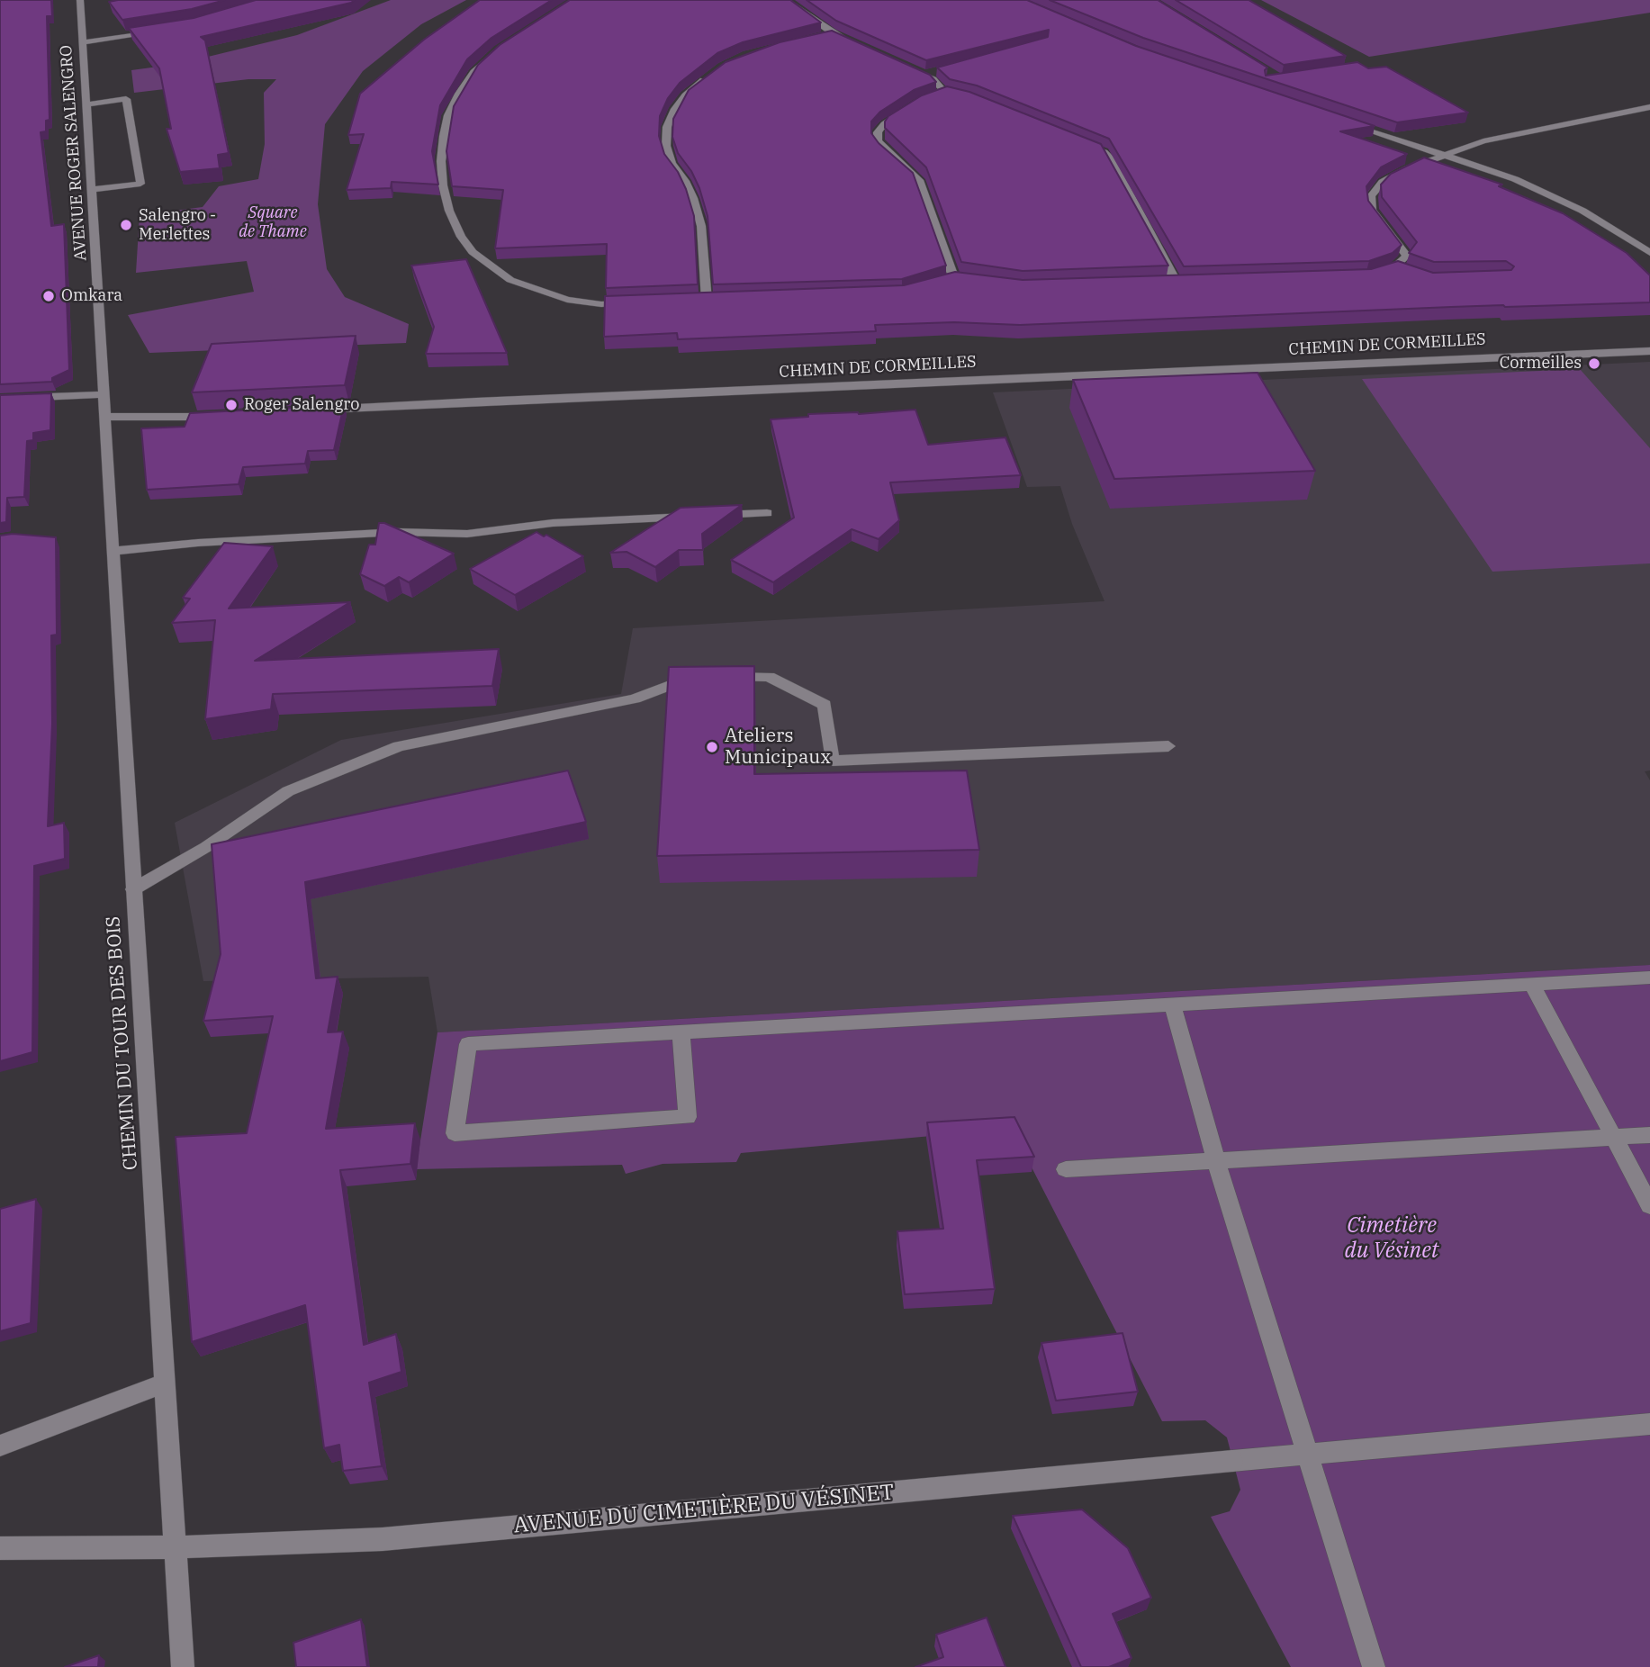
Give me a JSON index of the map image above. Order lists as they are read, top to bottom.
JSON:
{
  "streets": {
    "street": [
      "AVENUE ROGER SALENGRO",
      "CHEMIN DE CORMEILLES",
      "CHEMIN DU TOUR DES BOIS",
      "AVENUE DU CIMETIÈRE DU VÉSINET"
    ]
  },
  "crossings": [
    ["AVENUE ROGER SALENGRO", "CHEMIN DU TOUR DES BOIS"],
    ["CHEMIN DU TOUR DES BOIS", "AVENUE DU CIMETIÈRE DU VÉSINET"]
  ],
  "parks": ["Square de Thame", "Cimetière du Vésinet"],
  "places": [
    "Salengro - Merlettes",
    "Omkara",
    "Cormeilles",
    "Roger Salengro",
    "Ateliers Municipaux"
  ]
}
